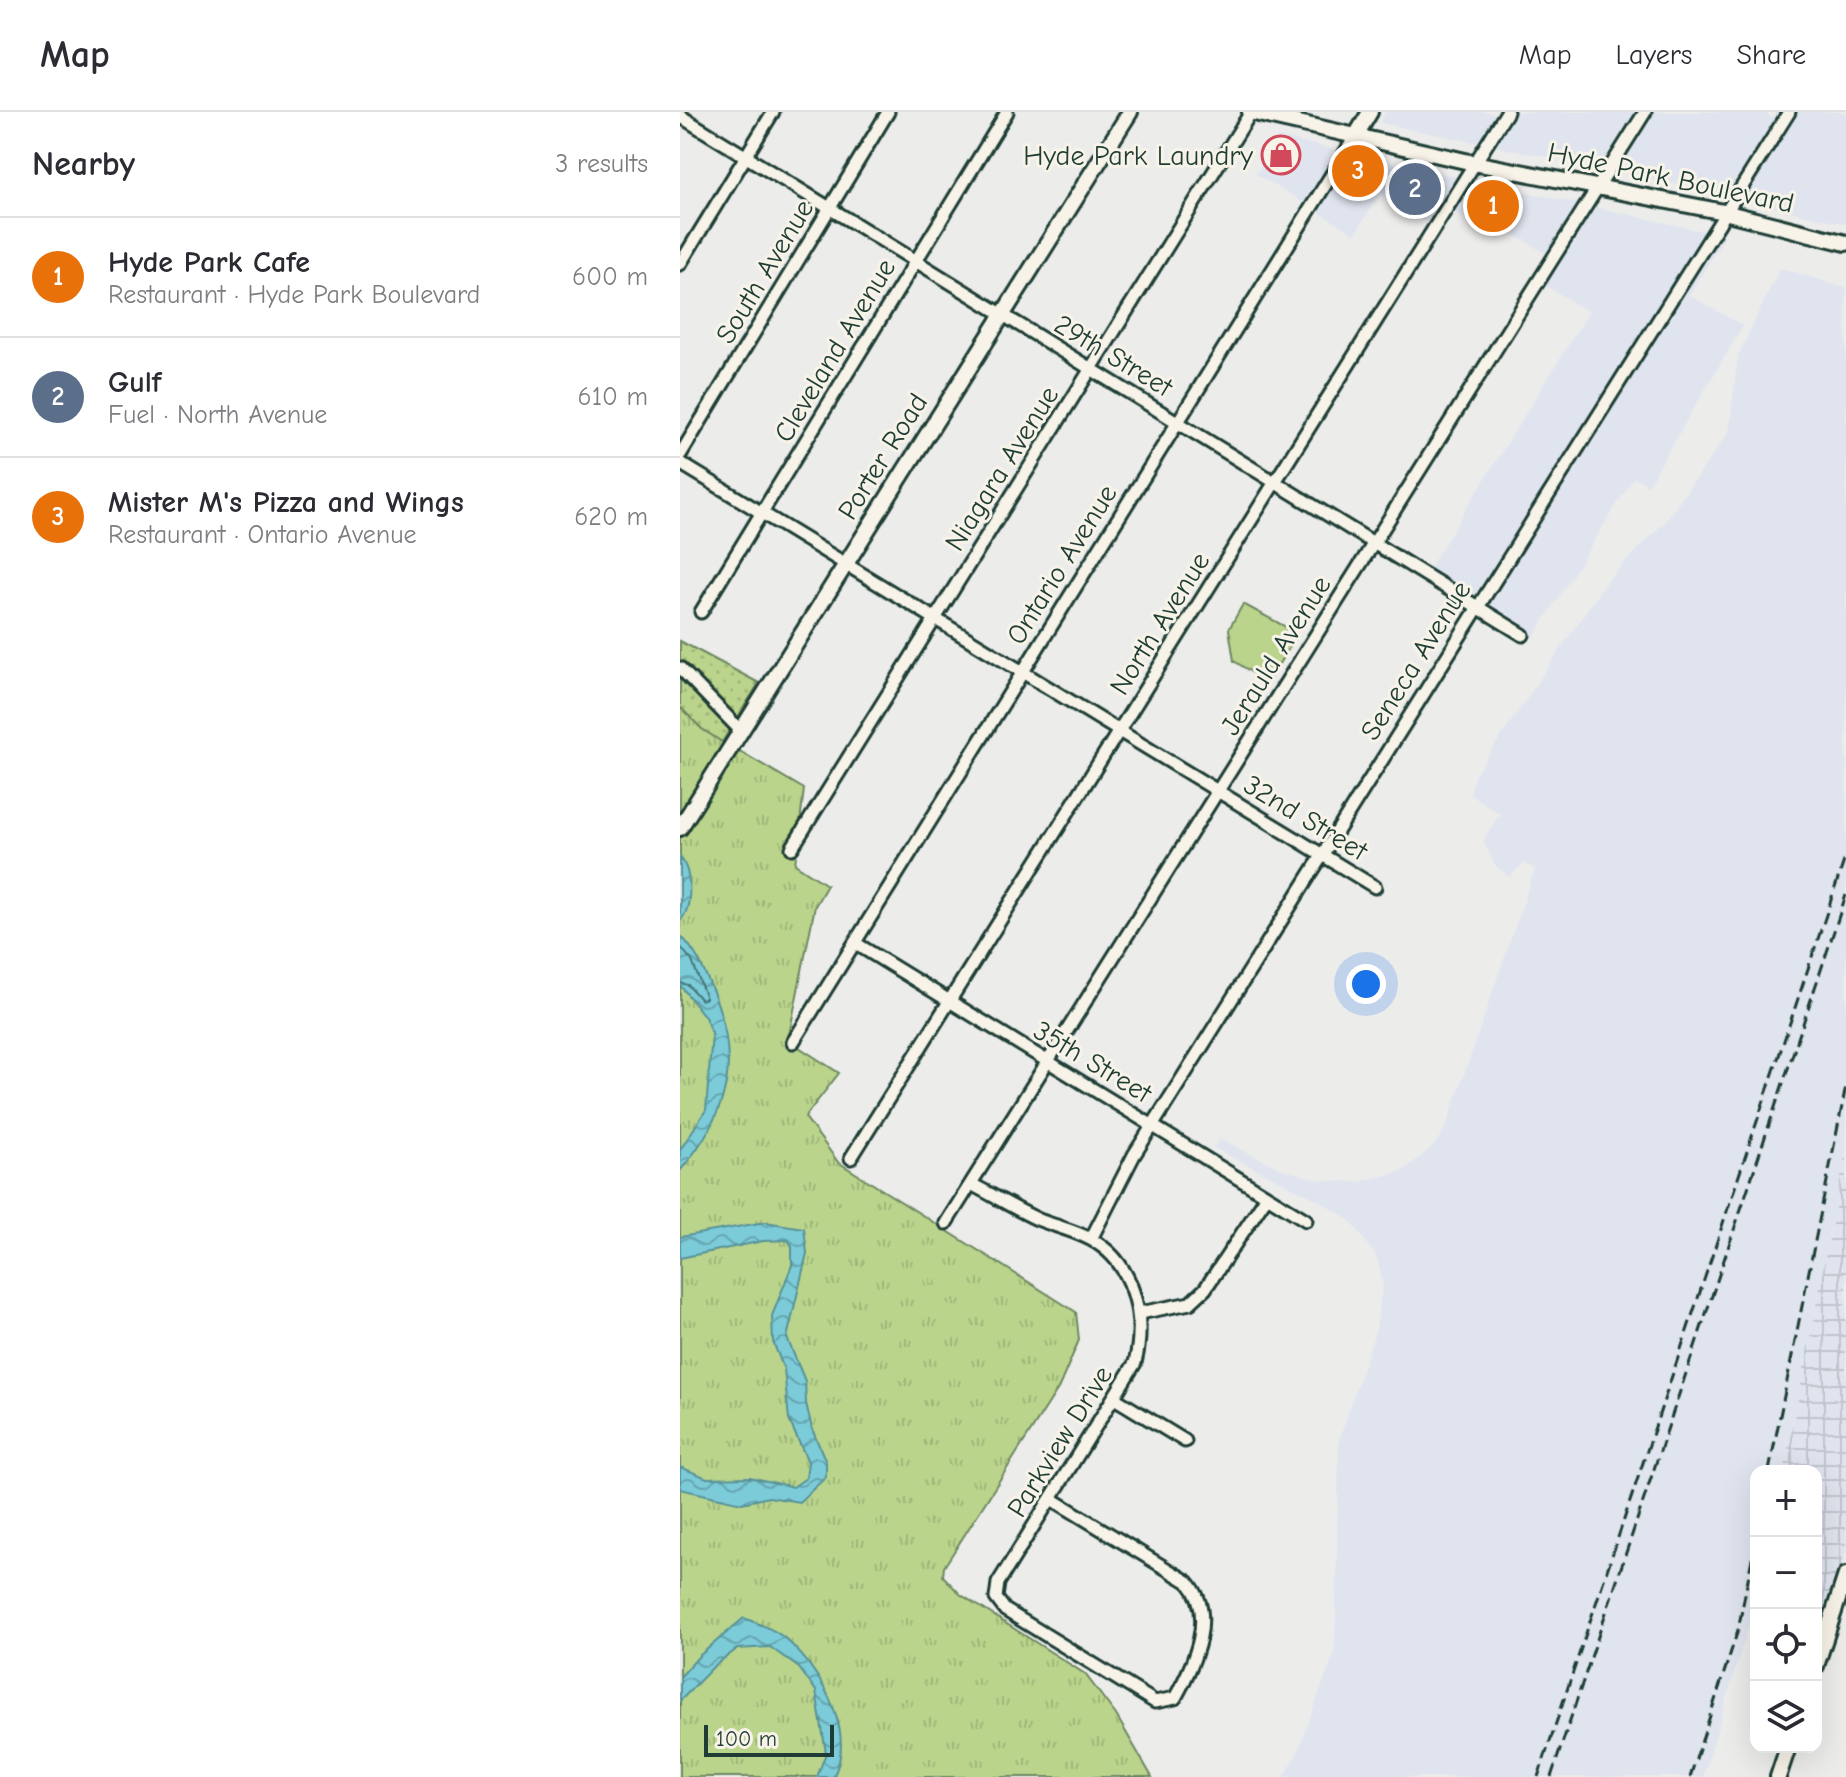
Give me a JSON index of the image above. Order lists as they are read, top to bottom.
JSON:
{
  "streets": {
    "main road": ["Hyde Park Boulevard", "Porter Road", "Ontario Avenue"],
    "street": [
      "South Avenue",
      "Cleveland Avenue",
      "29th Street",
      "Niagara Avenue",
      "North Avenue",
      "Jerauld Avenue",
      "Seneca Avenue",
      "32nd Street",
      "35th Street",
      "Parkview Drive"
    ]
  },
  "crossings": [
    ["Hyde Park Boulevard", "Niagara Avenue"],
    ["Hyde Park Boulevard", "Ontario Avenue"],
    ["Hyde Park Boulevard", "North Avenue"],
    ["Hyde Park Boulevard", "Jerauld Avenue"],
    ["Hyde Park Boulevard", "Seneca Avenue"],
    ["South Avenue", "29th Street"],
    ["Cleveland Avenue", "29th Street"],
    ["Cleveland Avenue", "32nd Street"],
    ["29th Street", "Porter Road"],
    ["29th Street", "Niagara Avenue"],
    ["29th Street", "Ontario Avenue"],
    ["29th Street", "North Avenue"],
    ["29th Street", "Jerauld Avenue"],
    ["29th Street", "Seneca Avenue"],
    ["Porter Road", "32nd Street"],
    ["Niagara Avenue", "32nd Street"],
    ["Ontario Avenue", "32nd Street"],
    ["Ontario Avenue", "35th Street"],
    ["North Avenue", "32nd Street"],
    ["North Avenue", "35th Street"],
    ["Jerauld Avenue", "32nd Street"],
    ["Jerauld Avenue", "35th Street"],
    ["Jerauld Avenue", "Parkview Drive"],
    ["Seneca Avenue", "32nd Street"],
    ["Seneca Avenue", "35th Street"],
    ["Seneca Avenue", "Parkview Drive"]
  ],
  "places": {
    "shop": ["Hyde Park Laundry"]
  },
  "scale_bar": "100 m",
  "page": {
    "header": "Map",
    "nav": ["Map", "Layers", "Share"],
    "heading": ["Nearby", "3 results"],
    "pins": ["3", "2", "1"],
    "list": [
      {
        "mark": "1",
        "name": "Hyde Park Cafe",
        "note": "Restaurant · Hyde Park Boulevard",
        "value": "600 m"
      },
      {
        "mark": "2",
        "name": "Gulf",
        "note": "Fuel · North Avenue",
        "value": "610 m"
      },
      {
        "mark": "3",
        "name": "Mister M's Pizza and Wings",
        "note": "Restaurant · Ontario Avenue",
        "value": "620 m"
      }
    ],
    "map_buttons": ["+", "−"],
    "scale": "100 m"
  }
}
